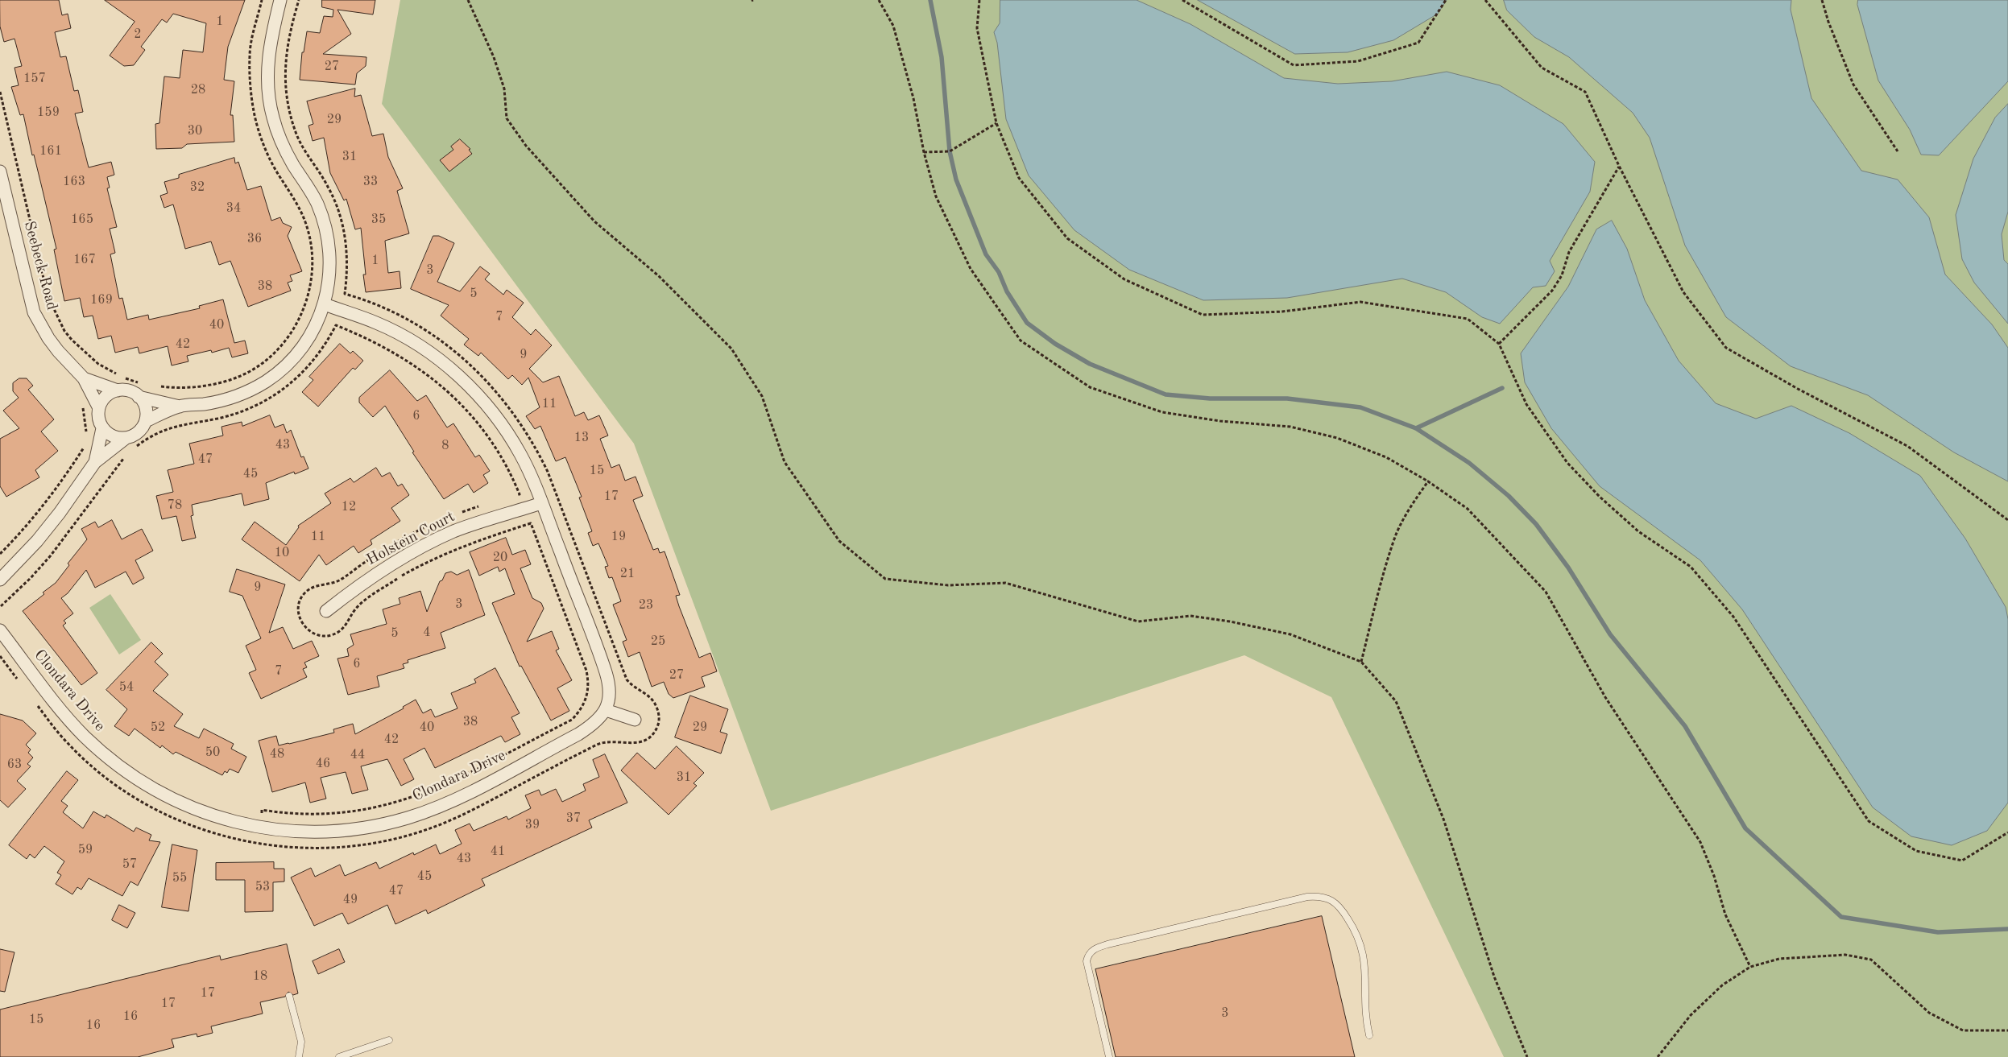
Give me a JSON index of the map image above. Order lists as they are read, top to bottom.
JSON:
{
  "streets": {
    "street": ["Seebeck Road", "Holstein Court", "Clondara Drive"]
  },
  "house_numbers": [
    "1",
    "2",
    "27",
    "157",
    "28",
    "159",
    "29",
    "30",
    "161",
    "31",
    "163",
    "33",
    "32",
    "34",
    "165",
    "35",
    "36",
    "167",
    "1",
    "3",
    "38",
    "5",
    "169",
    "7",
    "40",
    "42",
    "9",
    "11",
    "6",
    "13",
    "43",
    "8",
    "47",
    "15",
    "45",
    "17",
    "78",
    "12",
    "11",
    "19",
    "10",
    "20",
    "21",
    "9",
    "3",
    "23",
    "4",
    "5",
    "25",
    "6",
    "7",
    "27",
    "54",
    "38",
    "52",
    "40",
    "29",
    "42",
    "50",
    "48",
    "44",
    "46",
    "63",
    "31",
    "37",
    "39",
    "59",
    "41",
    "43",
    "57",
    "45",
    "55",
    "53",
    "47",
    "49",
    "18",
    "17",
    "17",
    "3",
    "16",
    "15",
    "16"
  ]
}
